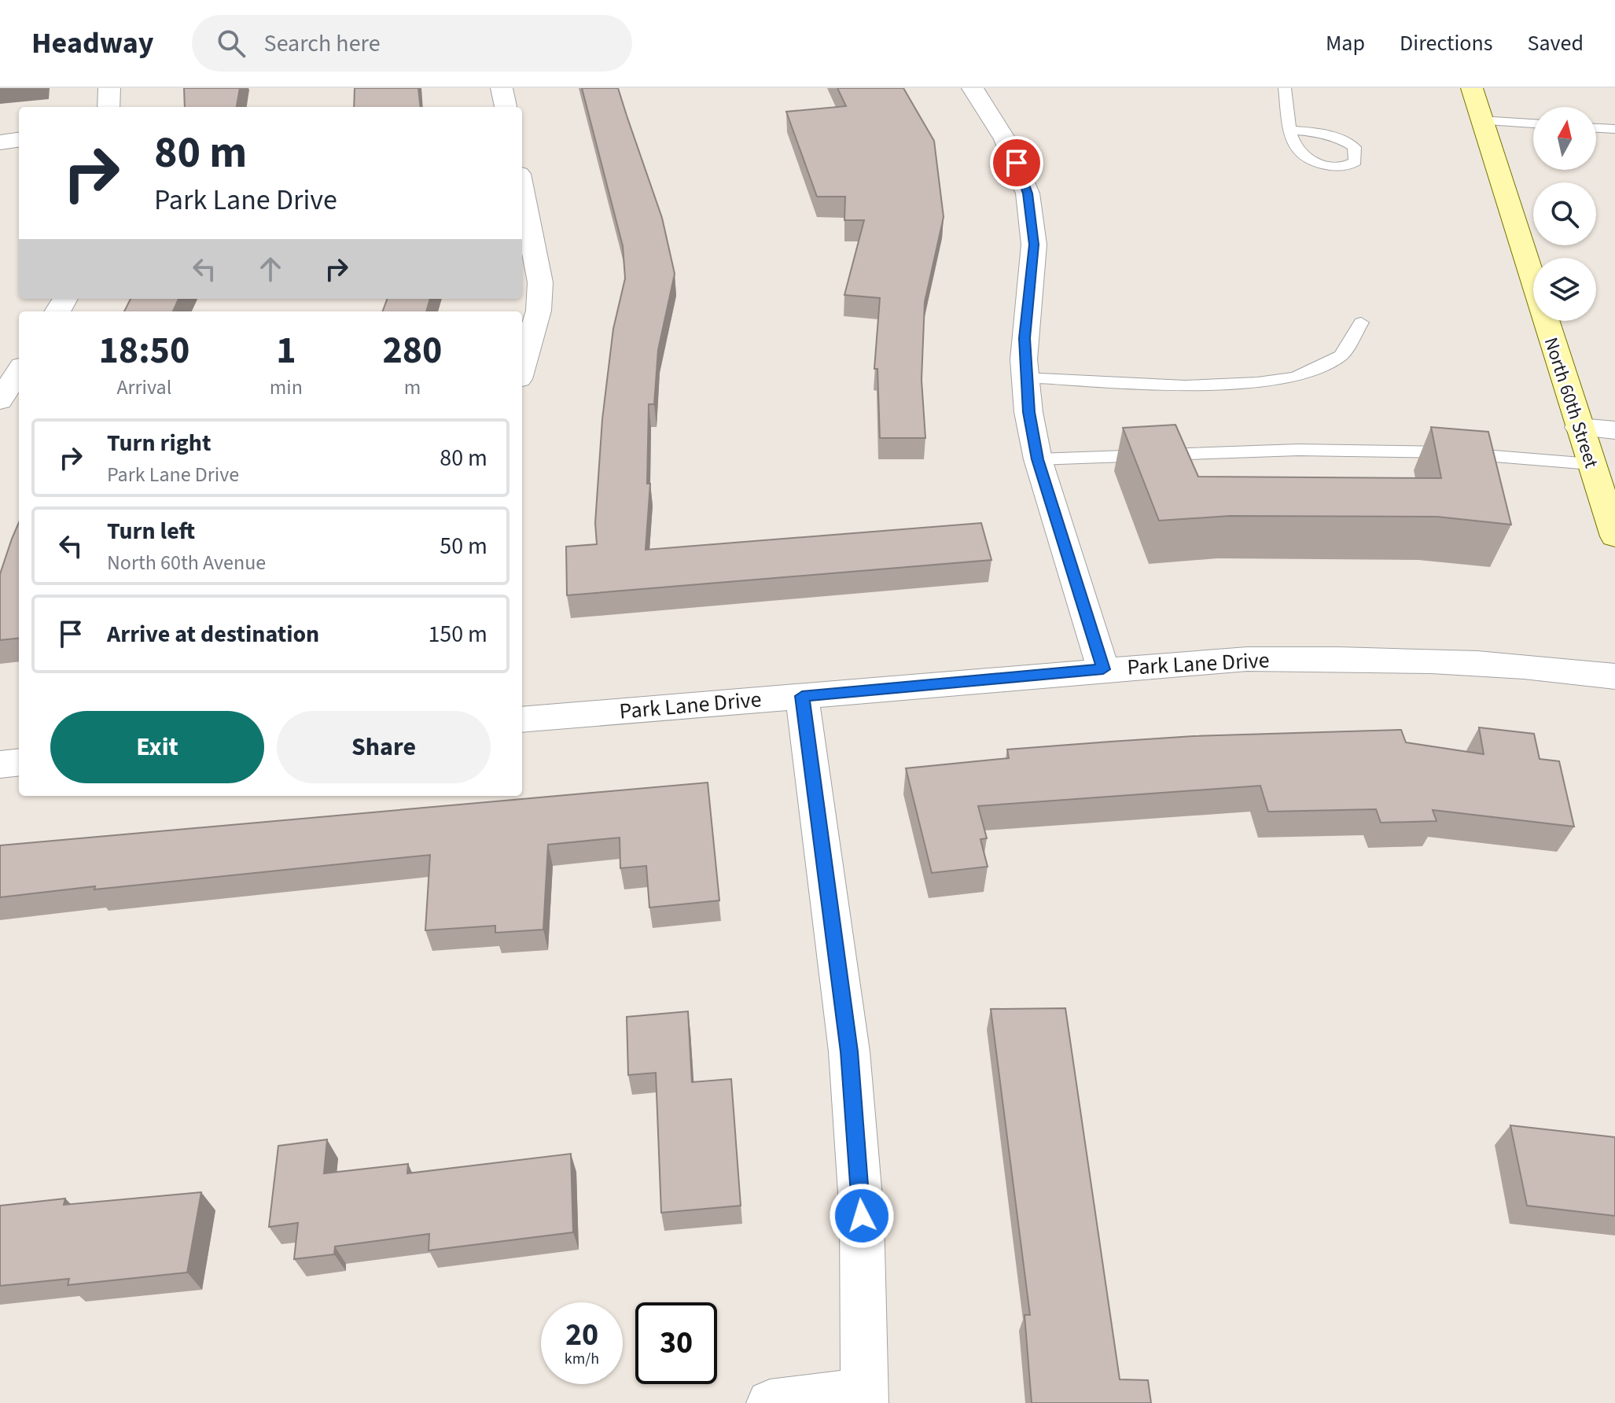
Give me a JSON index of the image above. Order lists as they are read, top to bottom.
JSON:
{
  "streets": {
    "main road": ["North 60th Street"],
    "street": ["Park Lane Drive"]
  },
  "north": "top",
  "page": {
    "header": "Headway",
    "search": "Search here",
    "nav": ["Map", "Directions", "Saved"],
    "turn": ["80 m", "Park Lane Drive"],
    "eta": [
      "18:50",
      "Arrival",
      "1",
      "min",
      "280",
      "m"
    ],
    "list": [
      {
        "name": "Turn right",
        "note": "Park Lane Drive",
        "value": "80 m"
      },
      {
        "name": "Turn left",
        "note": "North 60th Avenue",
        "value": "50 m"
      },
      {
        "name": "Arrive at destination",
        "value": "150 m"
      }
    ],
    "buttons": ["Exit", "Share"],
    "speed": "20 km/h",
    "limit": "30"
  }
}
